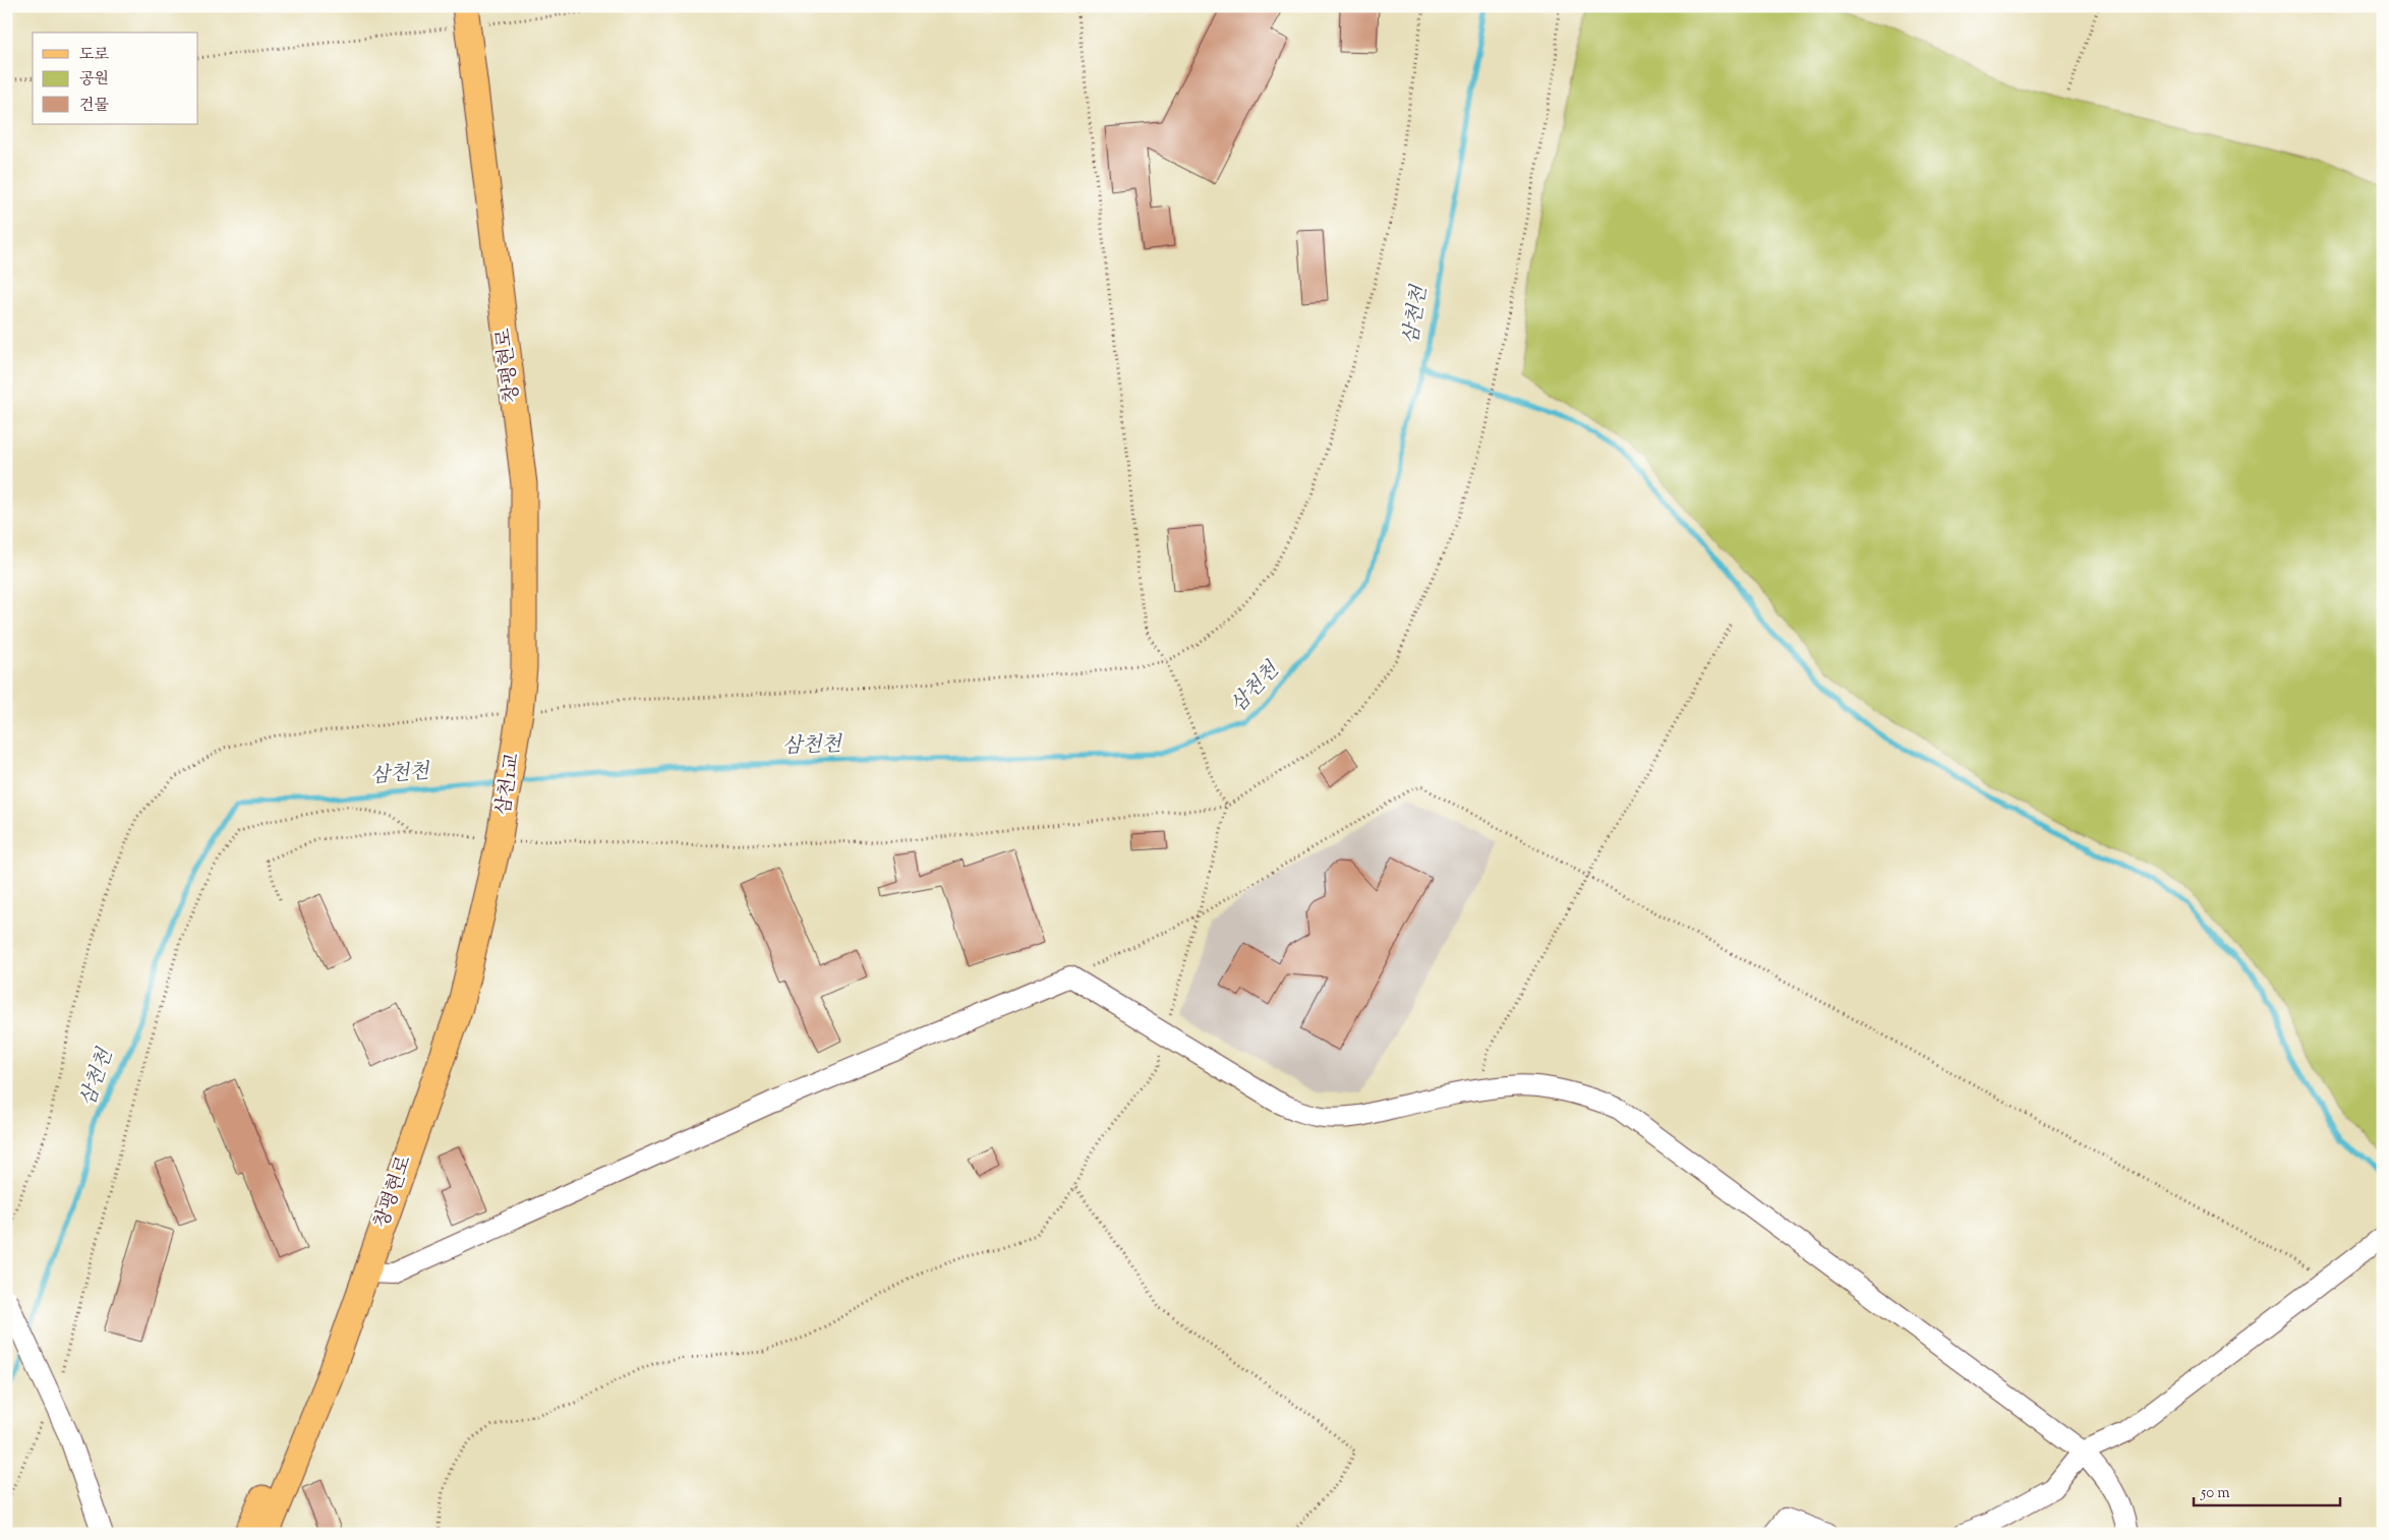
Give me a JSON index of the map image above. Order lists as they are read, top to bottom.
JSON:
{
  "streets": {
    "main road": ["창평현로", "삼천1교"]
  },
  "crossings": [
    ["창평현로", "삼천1교"]
  ],
  "water": ["삼천천"],
  "legend": ["도로", "공원", "건물"],
  "scale_bar": "50 m"
}
